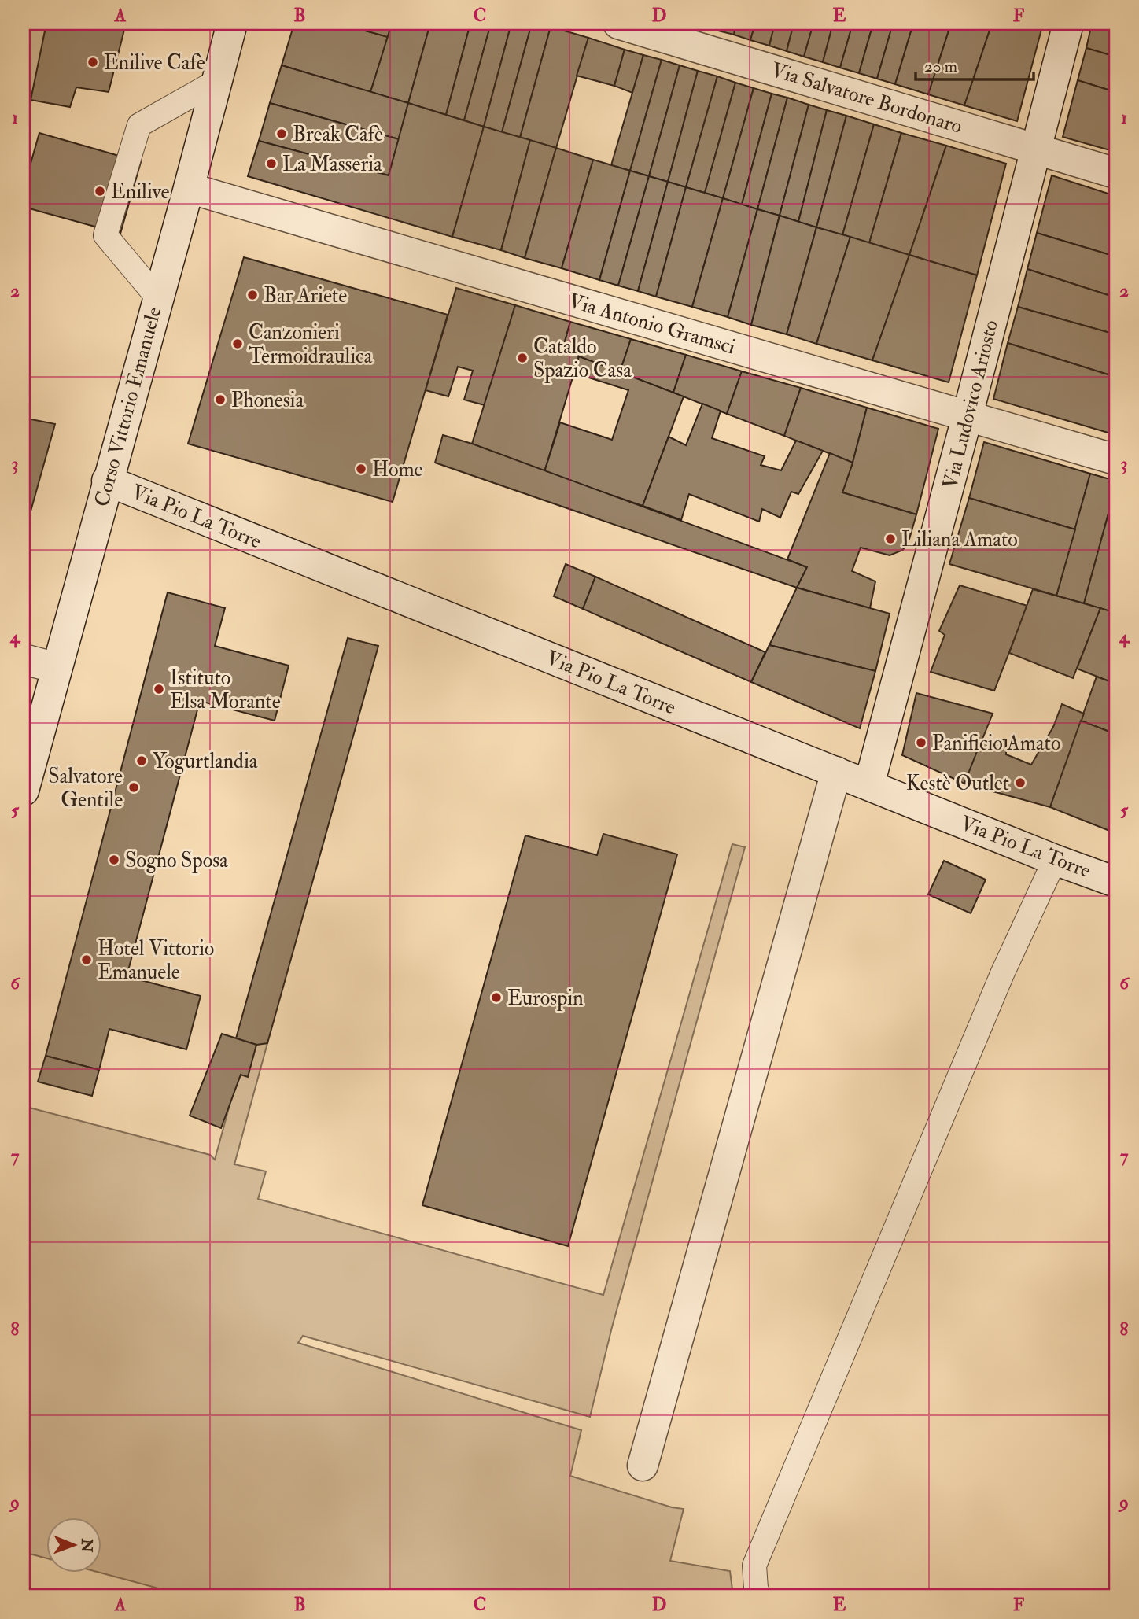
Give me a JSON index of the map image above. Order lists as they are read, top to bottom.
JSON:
{
  "streets": {
    "street": [
      "Via Salvatore Bordonaro",
      "Via Antonio Gramsci",
      "Via Ludovico Ariosto",
      "Corso Vittorio Emanuele",
      "Via Pio La Torre"
    ]
  },
  "crossings": [
    ["Via Salvatore Bordonaro", "Via Ludovico Ariosto"],
    ["Via Antonio Gramsci", "Via Ludovico Ariosto"],
    ["Via Antonio Gramsci", "Corso Vittorio Emanuele"],
    ["Via Ludovico Ariosto", "Via Pio La Torre"],
    ["Corso Vittorio Emanuele", "Via Pio La Torre"]
  ],
  "places": [
    "Enilive Cafè",
    "Break Cafè",
    "La Masseria",
    "Enilive",
    "Bar Ariete",
    "Canzonieri Termoidraulica",
    "Cataldo Spazio Casa",
    "Phonesia",
    "Home",
    "Liliana Amato",
    "Istituto Elsa Morante",
    "Panificio Amato",
    "Yogurtlandia",
    "Kestè Outlet",
    "Salvatore Gentile",
    "Sogno Sposa",
    "Hotel Vittorio Emanuele",
    "Eurospin"
  ],
  "scale_bar": "20 m",
  "north": "right",
  "grid": {
    "columns": [
      "A",
      "B",
      "C",
      "D",
      "E",
      "F"
    ],
    "rows": [
      "1",
      "2",
      "3",
      "4",
      "5",
      "6",
      "7",
      "8",
      "9"
    ]
  }
}
